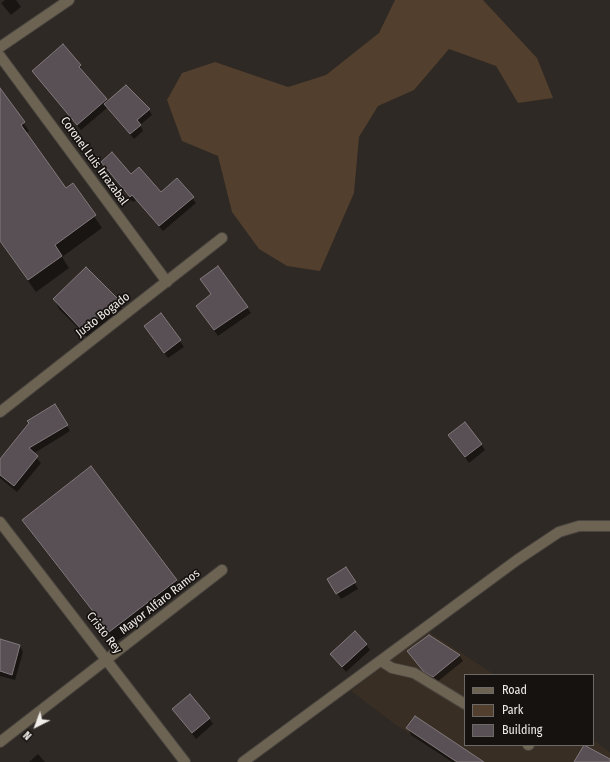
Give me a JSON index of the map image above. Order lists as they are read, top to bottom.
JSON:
{
  "streets": {
    "street": [
      "Coronel Luis Irrazabal",
      "Justo Bogado",
      "Mayor Alfaro Ramos",
      "Cristo Rey"
    ]
  },
  "crossings": [
    ["Coronel Luis Irrazabal", "Justo Bogado"],
    ["Mayor Alfaro Ramos", "Cristo Rey"]
  ],
  "legend": ["Road", "Park", "Building"],
  "north": "bottom left"
}
